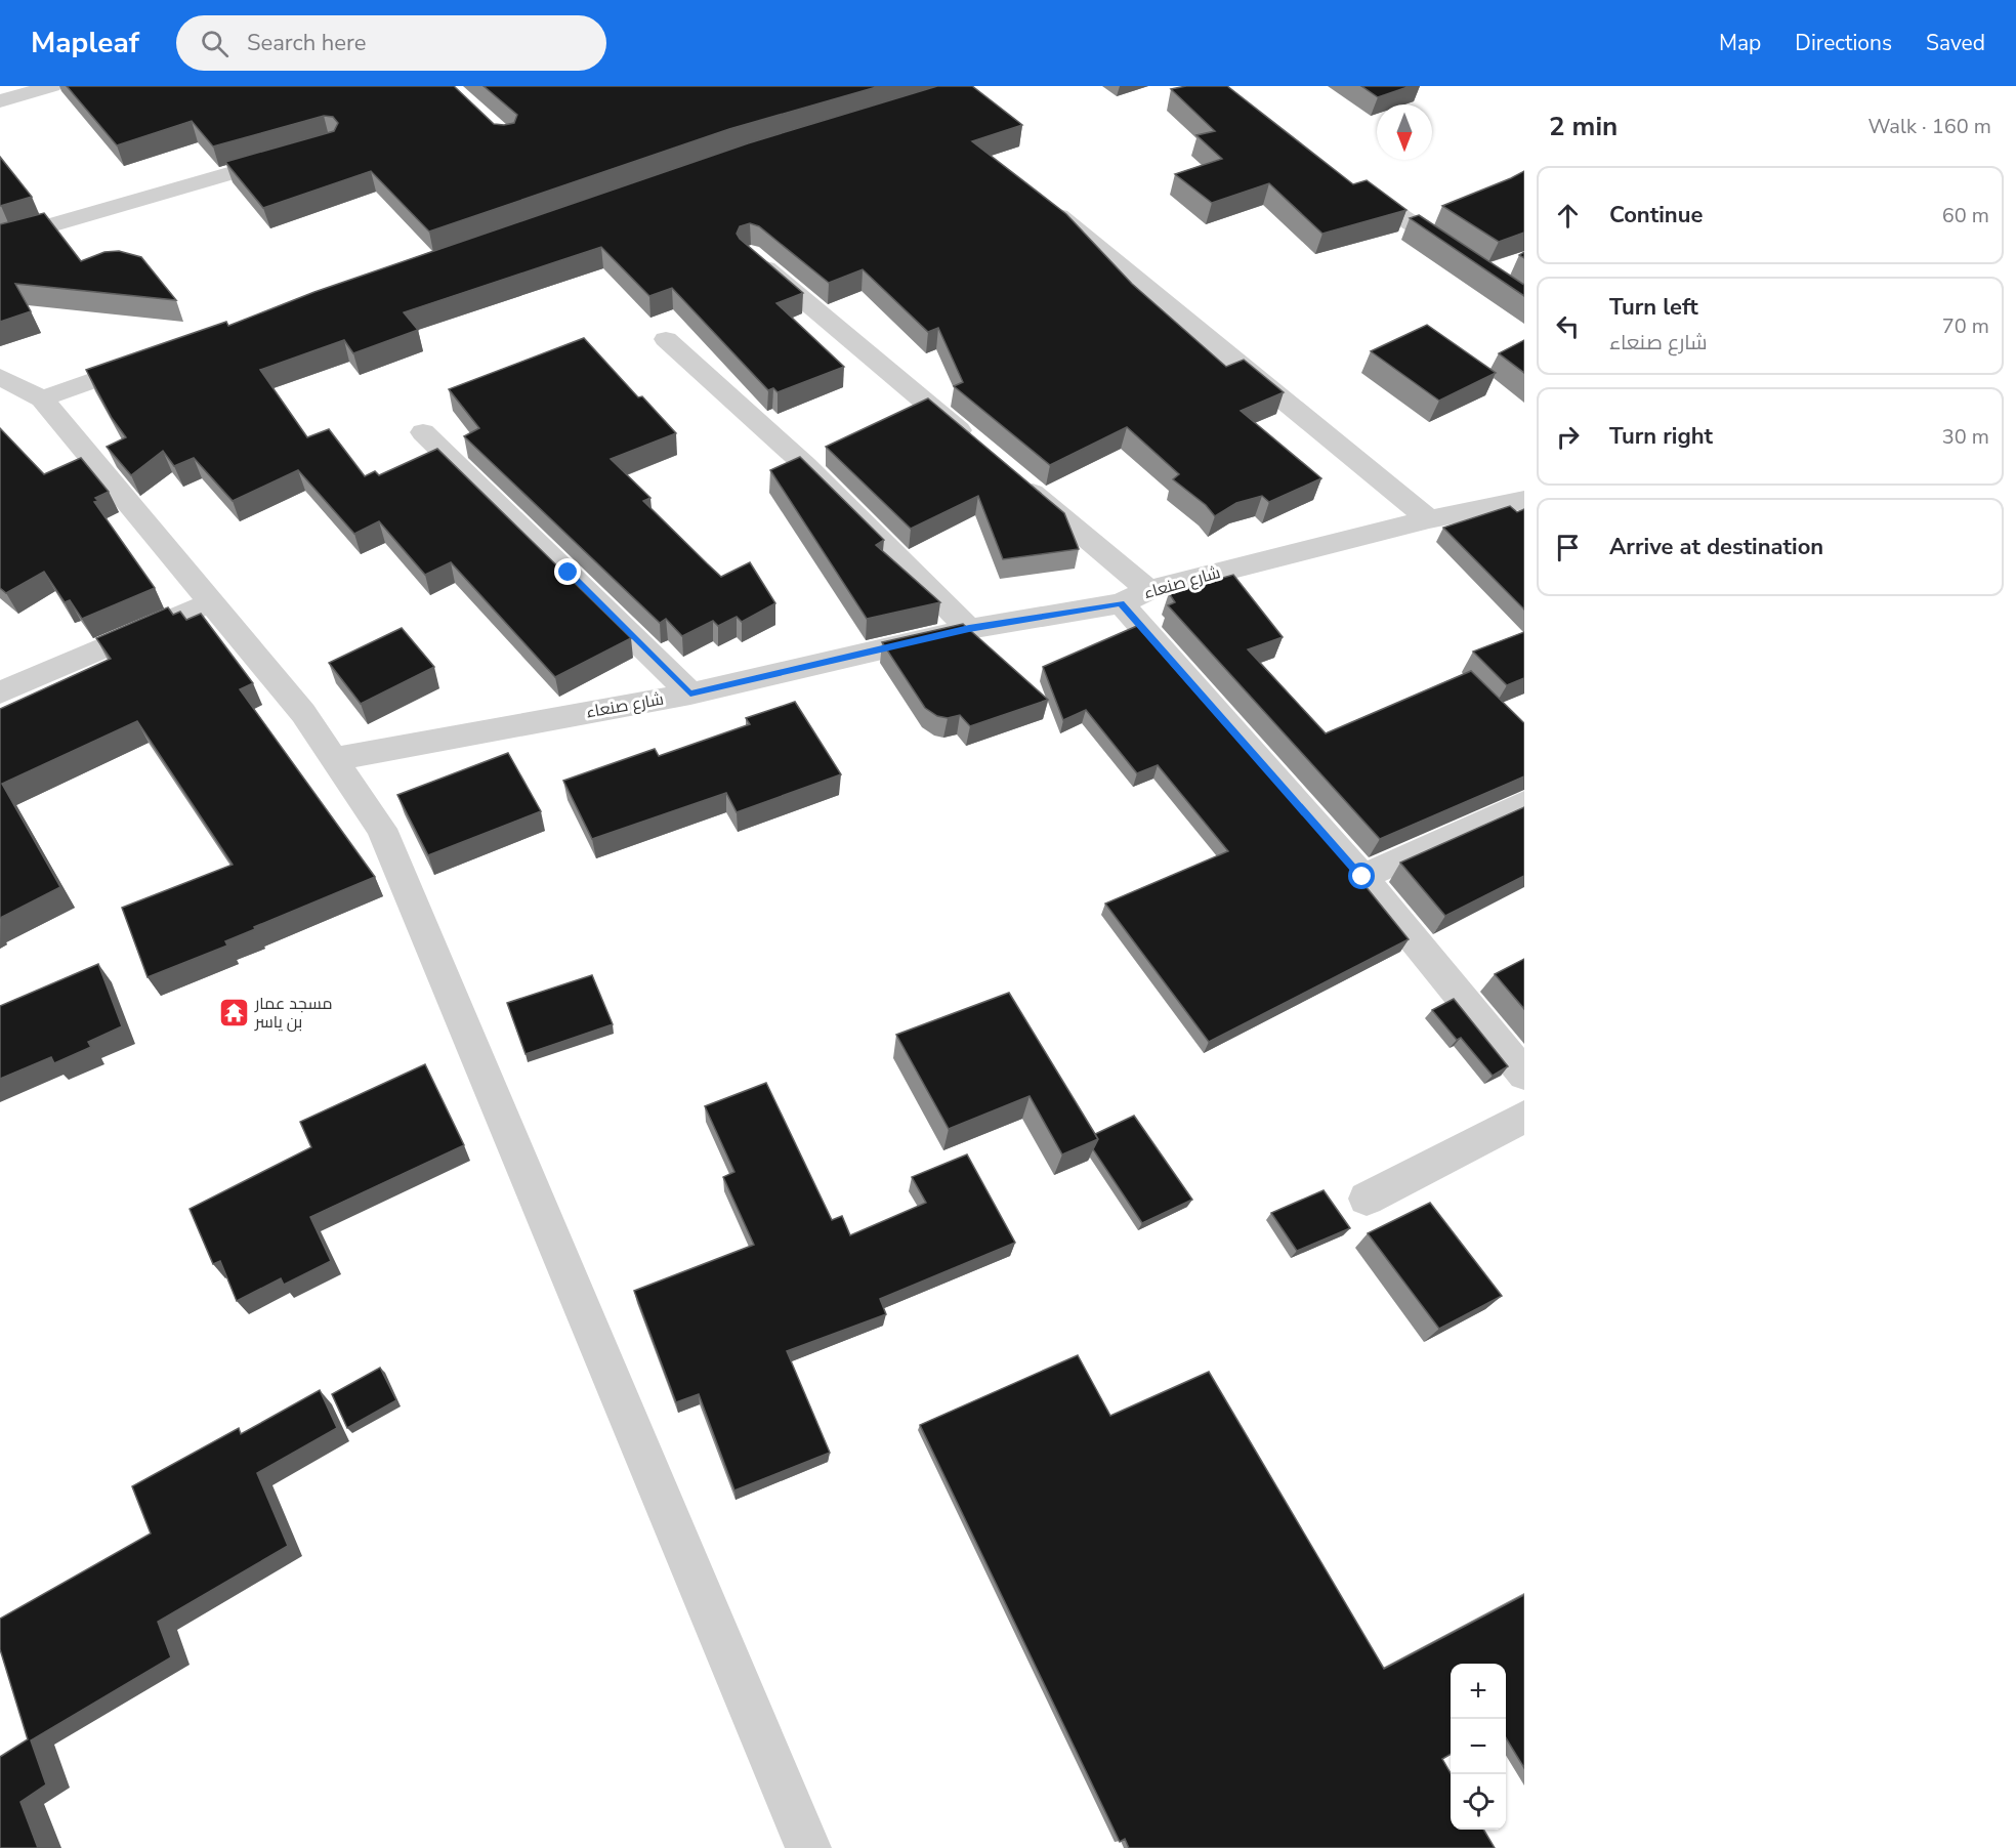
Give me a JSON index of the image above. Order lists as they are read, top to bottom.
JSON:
{
  "streets": {
    "street": ["شارع صنعاء"]
  },
  "places": {
    "temple": ["مسجد عمار بن ياسر"]
  },
  "north": "bottom",
  "page": {
    "header": "Mapleaf",
    "search": "Search here",
    "nav": ["Map", "Directions", "Saved"],
    "heading": ["2 min", "Walk · 160 m"],
    "list": [
      ["Continue", "60 m"],
      ["Turn left", "شارع صنعاء", "70 m"],
      ["Turn right", "30 m"],
      "Arrive at destination"
    ],
    "map_buttons": ["+", "−"]
  }
}
